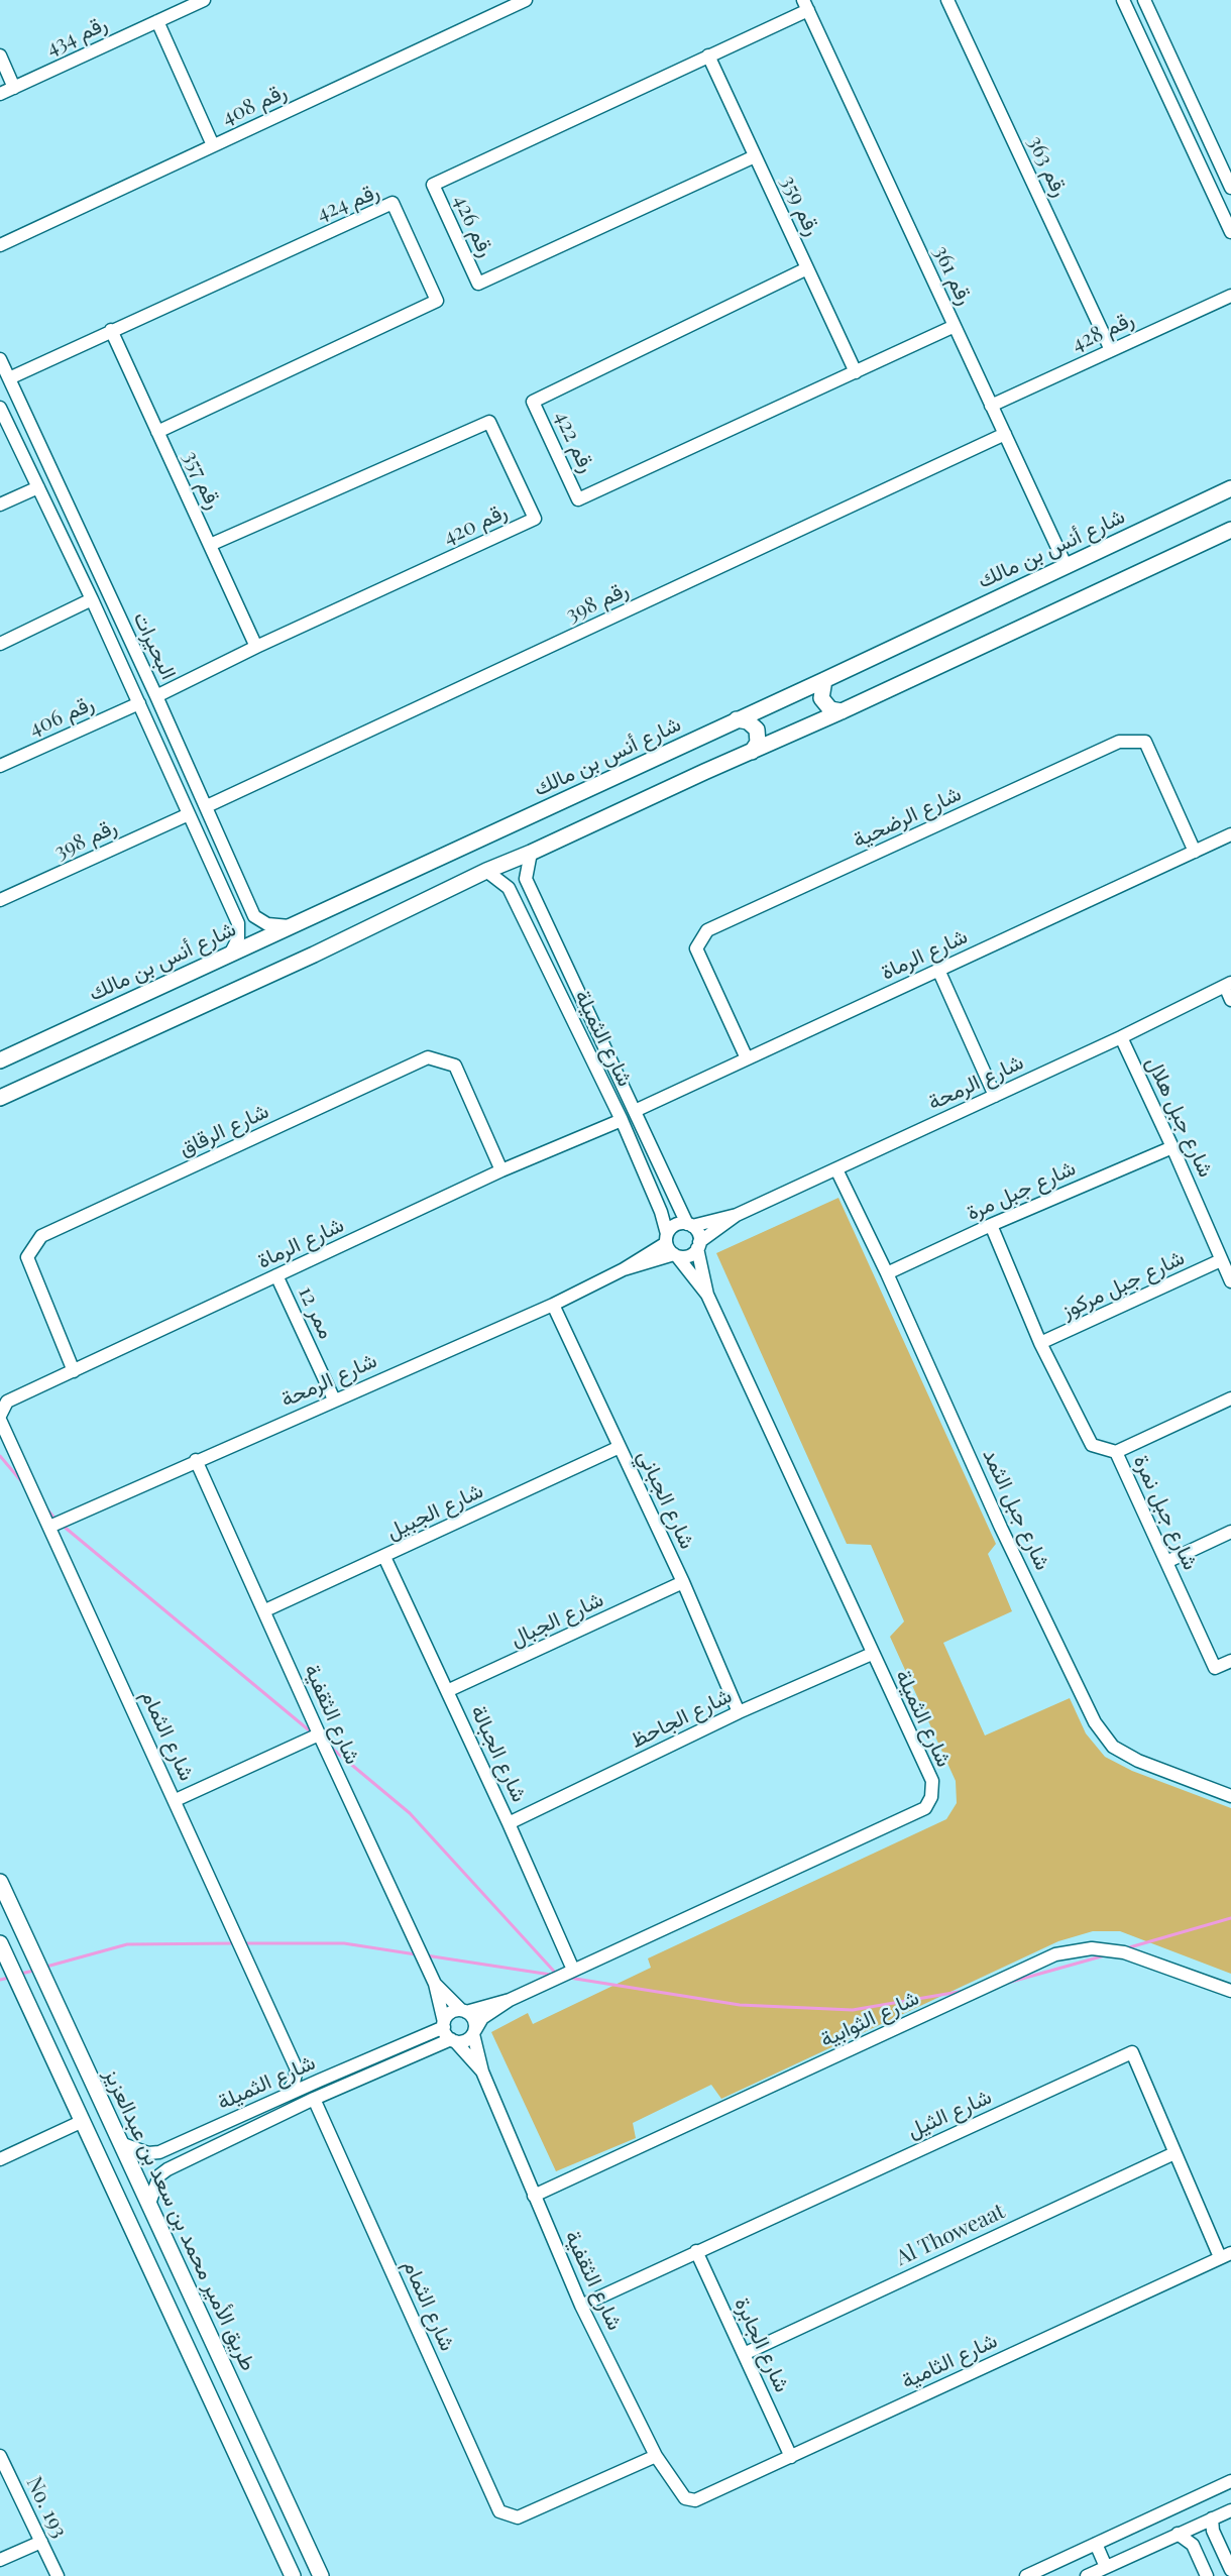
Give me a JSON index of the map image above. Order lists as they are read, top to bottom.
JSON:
{
  "streets": {
    "main road": ["شارع أنس بن مالك", "طريق الأمير محمد بن سعد بن عبدالعزيز"],
    "street": [
      "رقم 434",
      "رقم 408",
      "رقم 363",
      "رقم 424",
      "رقم 359",
      "رقم 426",
      "رقم 361",
      "رقم 428",
      "رقم 422",
      "رقم 357",
      "رقم 420",
      "رقم 398",
      "البحيرات",
      "رقم 406",
      "شارع الرضحية",
      "شارع الرماة",
      "شارع الثميلة",
      "شارع الرمحة",
      "شارع جبل هلال",
      "شارع الرقاق",
      "شارع جبل مرة",
      "شارع جبل مركوز",
      "ممر 12",
      "شارع الجباني",
      "شارع جبل الثمد",
      "شارع الجبيل",
      "شارع جبل نمرة",
      "شارع الجبال",
      "شارع الثقفية",
      "شارع الجاحظ",
      "شارع الثمام",
      "شارع الجبالة",
      "شارع الثوابية",
      "شارع الثيل",
      "Al Thoweaat",
      "شارع الجابرة",
      "شارع الثامية",
      "No. 193"
    ]
  },
  "crossings": [
    ["رقم 363", "رقم 428"],
    ["رقم 424", "رقم 357"],
    ["رقم 424", "البحيرات"],
    ["رقم 359", "رقم 426"],
    ["رقم 359", "رقم 422"],
    ["رقم 426", "رقم 361"],
    ["رقم 361", "رقم 428"],
    ["رقم 361", "رقم 422"],
    ["رقم 361", "شارع أنس بن مالك"],
    ["رقم 361", "رقم 398"],
    ["رقم 357", "رقم 420"],
    ["رقم 420", "البحيرات"],
    ["شارع أنس بن مالك", "البحيرات"],
    ["رقم 398", "البحيرات"],
    ["البحيرات", "رقم 406"],
    ["شارع الرضحية", "شارع الرماة"],
    ["شارع الرماة", "شارع الثميلة"],
    ["شارع الرماة", "شارع الرقاق"],
    ["شارع الرماة", "ممر 12"],
    ["شارع الرماة", "شارع الثمام"],
    ["شارع الثميلة", "شارع الجاحظ"],
    ["شارع الثميلة", "شارع الثمام"],
    ["شارع الثميلة", "شارع الجبالة"],
    ["شارع الثميلة", "طريق الأمير محمد بن سعد بن عبدالعزيز"],
    ["شارع الرمحة", "شارع جبل هلال"],
    ["شارع الرمحة", "ممر 12"],
    ["شارع الرمحة", "شارع الجباني"],
    ["شارع الرمحة", "شارع جبل الثمد"],
    ["شارع الرمحة", "شارع الثقفية"],
    ["شارع الرمحة", "شارع الثمام"],
    ["شارع جبل هلال", "شارع جبل مرة"],
    ["شارع جبل هلال", "شارع جبل مركوز"],
    ["شارع جبل مرة", "شارع جبل الثمد"],
    ["شارع جبل مرة", "شارع جبل نمرة"],
    ["شارع جبل مركوز", "شارع جبل نمرة"],
    ["شارع الجباني", "شارع الجبيل"],
    ["شارع الجباني", "شارع الجبال"],
    ["شارع الجباني", "شارع الجاحظ"],
    ["شارع الجبيل", "شارع الثقفية"],
    ["شارع الجبيل", "شارع الجبالة"],
    ["شارع الجبال", "شارع الجبالة"],
    ["شارع الثقفية", "شارع الثمام"],
    ["شارع الثقفية", "شارع الثوابية"],
    ["شارع الثقفية", "شارع الثيل"],
    ["شارع الثقفية", "شارع الثامية"],
    ["شارع الجاحظ", "شارع الجبالة"],
    ["شارع الثيل", "Al Thoweaat"],
    ["شارع الثيل", "شارع الجابرة"],
    ["شارع الثيل", "شارع الثامية"],
    ["Al Thoweaat", "شارع الجابرة"],
    ["شارع الجابرة", "شارع الثامية"]
  ]
}
